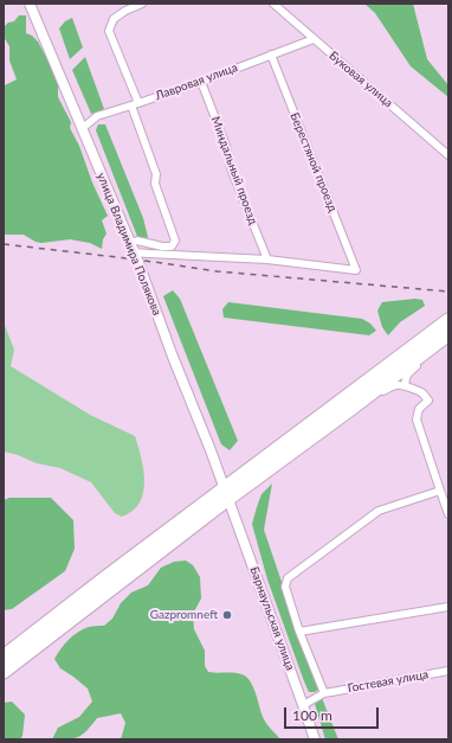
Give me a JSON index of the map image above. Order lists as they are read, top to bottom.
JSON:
{
  "streets": {
    "street": [
      "Буковая улица",
      "Лавровая улица",
      "Берестяной проезд",
      "Миндальный проезд",
      "улица Владимира Полякова",
      "Барнаульская улица",
      "Гостевая улица"
    ]
  },
  "crossings": [
    ["Буковая улица", "Лавровая улица"],
    ["Лавровая улица", "Берестяной проезд"],
    ["Лавровая улица", "Миндальный проезд"],
    ["Лавровая улица", "улица Владимира Полякова"],
    ["Берестяной проезд", "Миндальный проезд"],
    ["улица Владимира Полякова", "Барнаульская улица"],
    ["Барнаульская улица", "Гостевая улица"]
  ],
  "places": ["Gazpromneft"],
  "scale_bar": "100 m"
}
